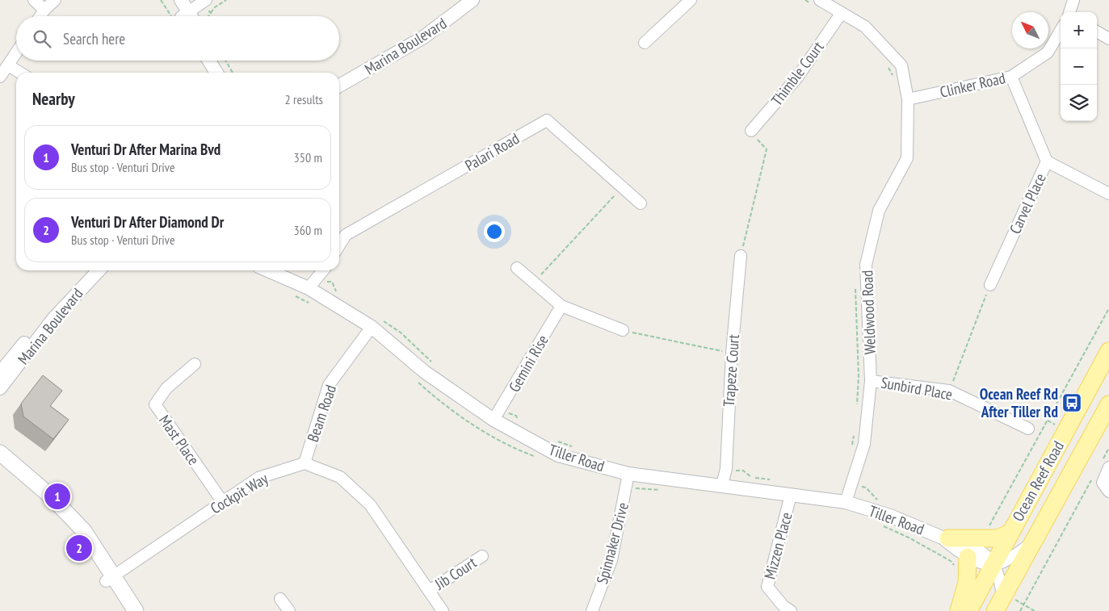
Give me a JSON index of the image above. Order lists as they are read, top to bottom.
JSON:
{
  "streets": {
    "main road": ["Ocean Reef Road"],
    "street": [
      "Marina Boulevard",
      "Thimble Court",
      "Clinker Road",
      "Palari Road",
      "Carvel Place",
      "Weldwood Road",
      "Gemini Rise",
      "Trapeze Court",
      "Sunbird Place",
      "Beam Road",
      "Mast Place",
      "Tiller Road",
      "Cockpit Way",
      "Spinnaker Drive",
      "Mizzen Place",
      "Jib Court"
    ]
  },
  "crossings": [
    ["Thimble Court", "Weldwood Road"],
    ["Clinker Road", "Carvel Place"],
    ["Clinker Road", "Weldwood Road"],
    ["Weldwood Road", "Sunbird Place"],
    ["Weldwood Road", "Tiller Road"],
    ["Gemini Rise", "Tiller Road"],
    ["Trapeze Court", "Tiller Road"],
    ["Beam Road", "Tiller Road"],
    ["Beam Road", "Cockpit Way"],
    ["Mast Place", "Cockpit Way"],
    ["Tiller Road", "Ocean Reef Road"],
    ["Tiller Road", "Spinnaker Drive"],
    ["Tiller Road", "Mizzen Place"]
  ],
  "places": {
    "bus stop": ["Ocean Reef Rd After Tiller Rd"]
  },
  "north": "top left",
  "page": {
    "map_buttons": ["+", "−"],
    "search": "Search here",
    "heading": ["Nearby", "2 results"],
    "list": [
      {
        "mark": "1",
        "name": "Venturi Dr After Marina Bvd",
        "note": "Bus stop · Venturi Drive",
        "value": "350 m"
      },
      {
        "mark": "2",
        "name": "Venturi Dr After Diamond Dr",
        "note": "Bus stop · Venturi Drive",
        "value": "360 m"
      }
    ],
    "pins": ["1", "2"]
  }
}
